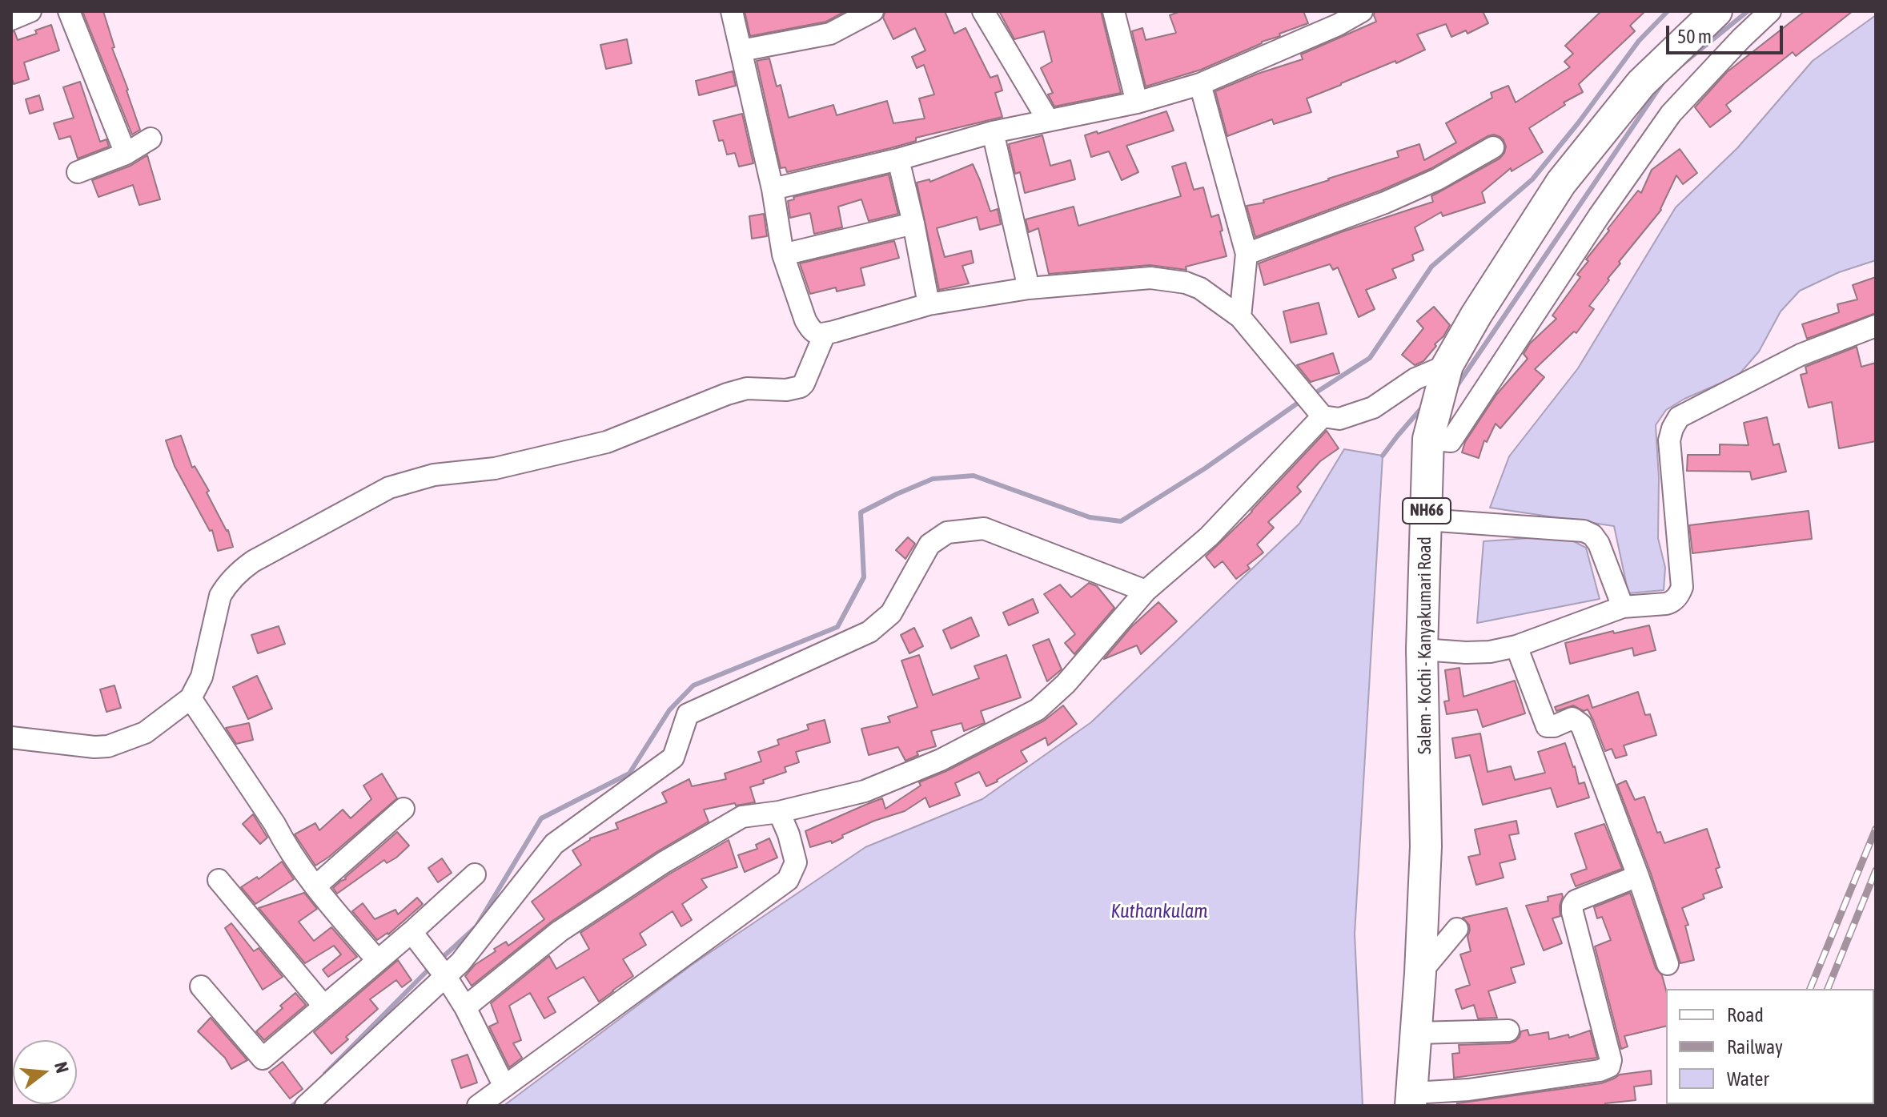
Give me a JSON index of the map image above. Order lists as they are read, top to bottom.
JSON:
{
  "streets": {
    "highway": ["NH66", "Salem - Kochi - Kanyakumari Road"]
  },
  "water": ["Kuthankulam"],
  "legend": ["Road", "Railway", "Water"],
  "scale_bar": "50 m",
  "north": "right"
}
